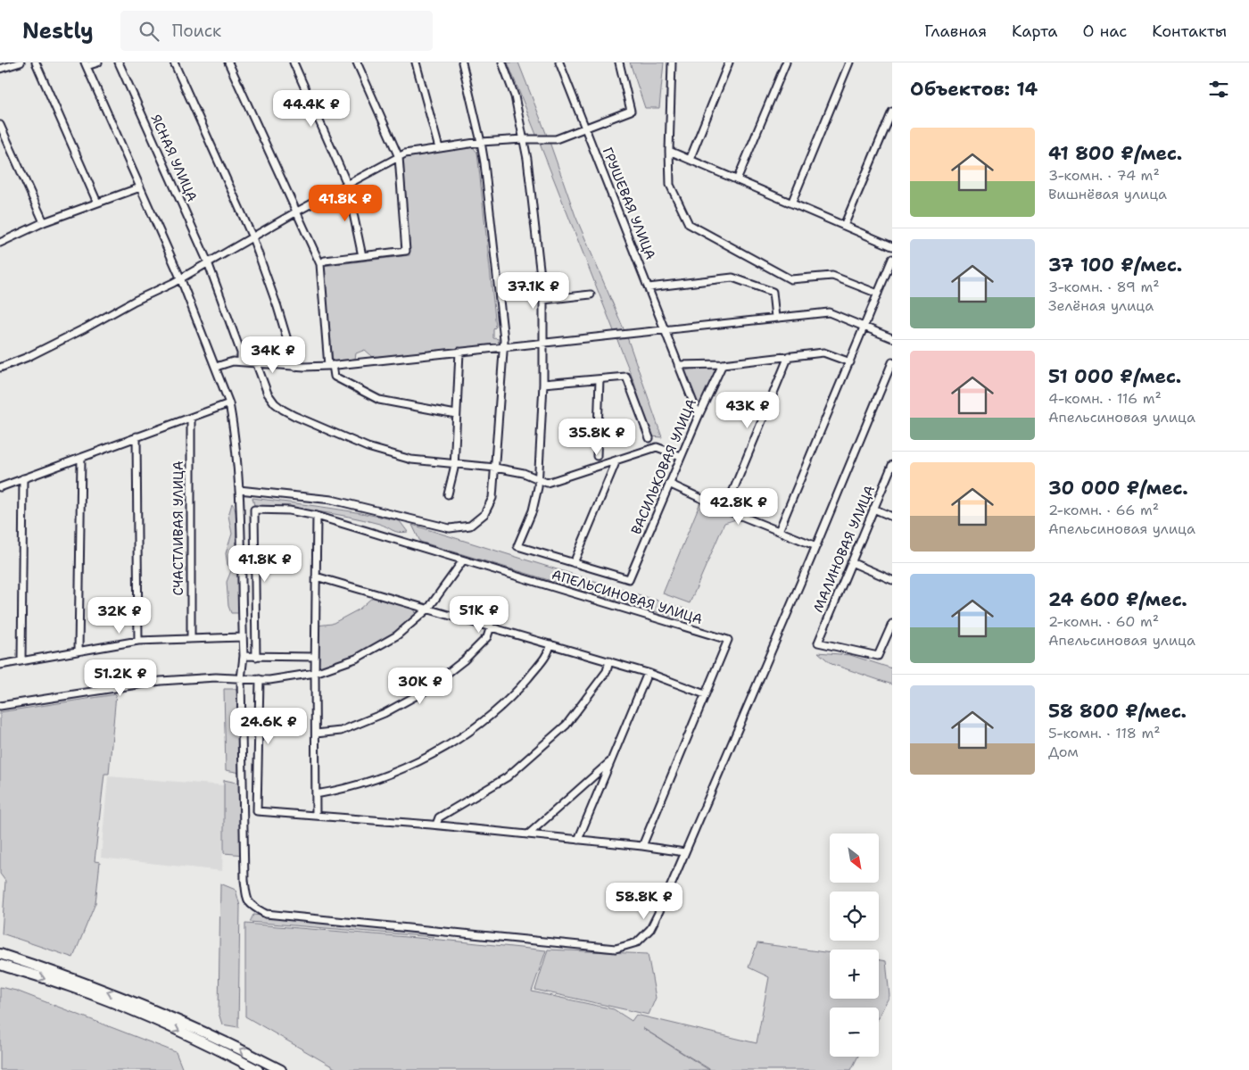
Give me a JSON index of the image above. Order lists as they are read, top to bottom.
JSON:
{
  "streets": {
    "street": [
      "ЯСНАЯ УЛИЦА",
      "ГРУШЕВАЯ УЛИЦА",
      "ВАСИЛЬКОВАЯ УЛИЦА",
      "СЧАСТЛИВАЯ УЛИЦА",
      "МАЛИНОВАЯ УЛИЦА",
      "АПЕЛЬСИНОВАЯ УЛИЦА"
    ]
  },
  "crossings": [
    ["ГРУШЕВАЯ УЛИЦА", "ВАСИЛЬКОВАЯ УЛИЦА"]
  ],
  "north": "bottom right",
  "page": {
    "header": "Nestly",
    "search": "Поиск",
    "nav": [
      "Главная",
      "Карта",
      "О нас",
      "Контакты"
    ],
    "heading": "Объектов: 14",
    "price": [
      "44.4K ₽",
      "41.8K ₽",
      "37.1K ₽",
      "34K ₽",
      "43K ₽",
      "35.8K ₽",
      "42.8K ₽",
      "41.8K ₽",
      "51K ₽",
      "32K ₽",
      "51.2K ₽",
      "30K ₽",
      "24.6K ₽",
      "58.8K ₽"
    ],
    "list": [
      {
        "name": "41 800 ₽/мес.",
        "note": "3-комн. · 74 m² · Вишнёвая улица"
      },
      {
        "name": "37 100 ₽/мес.",
        "note": "3-комн. · 89 m² · Зелёная улица"
      },
      {
        "name": "51 000 ₽/мес.",
        "note": "4-комн. · 116 m² · Апельсиновая улица"
      },
      {
        "name": "30 000 ₽/мес.",
        "note": "2-комн. · 66 m² · Апельсиновая улица"
      },
      {
        "name": "24 600 ₽/мес.",
        "note": "2-комн. · 60 m² · Апельсиновая улица"
      },
      {
        "name": "58 800 ₽/мес.",
        "note": "5-комн. · 118 m² · Дом"
      }
    ],
    "map_buttons": ["+", "−"]
  }
}
